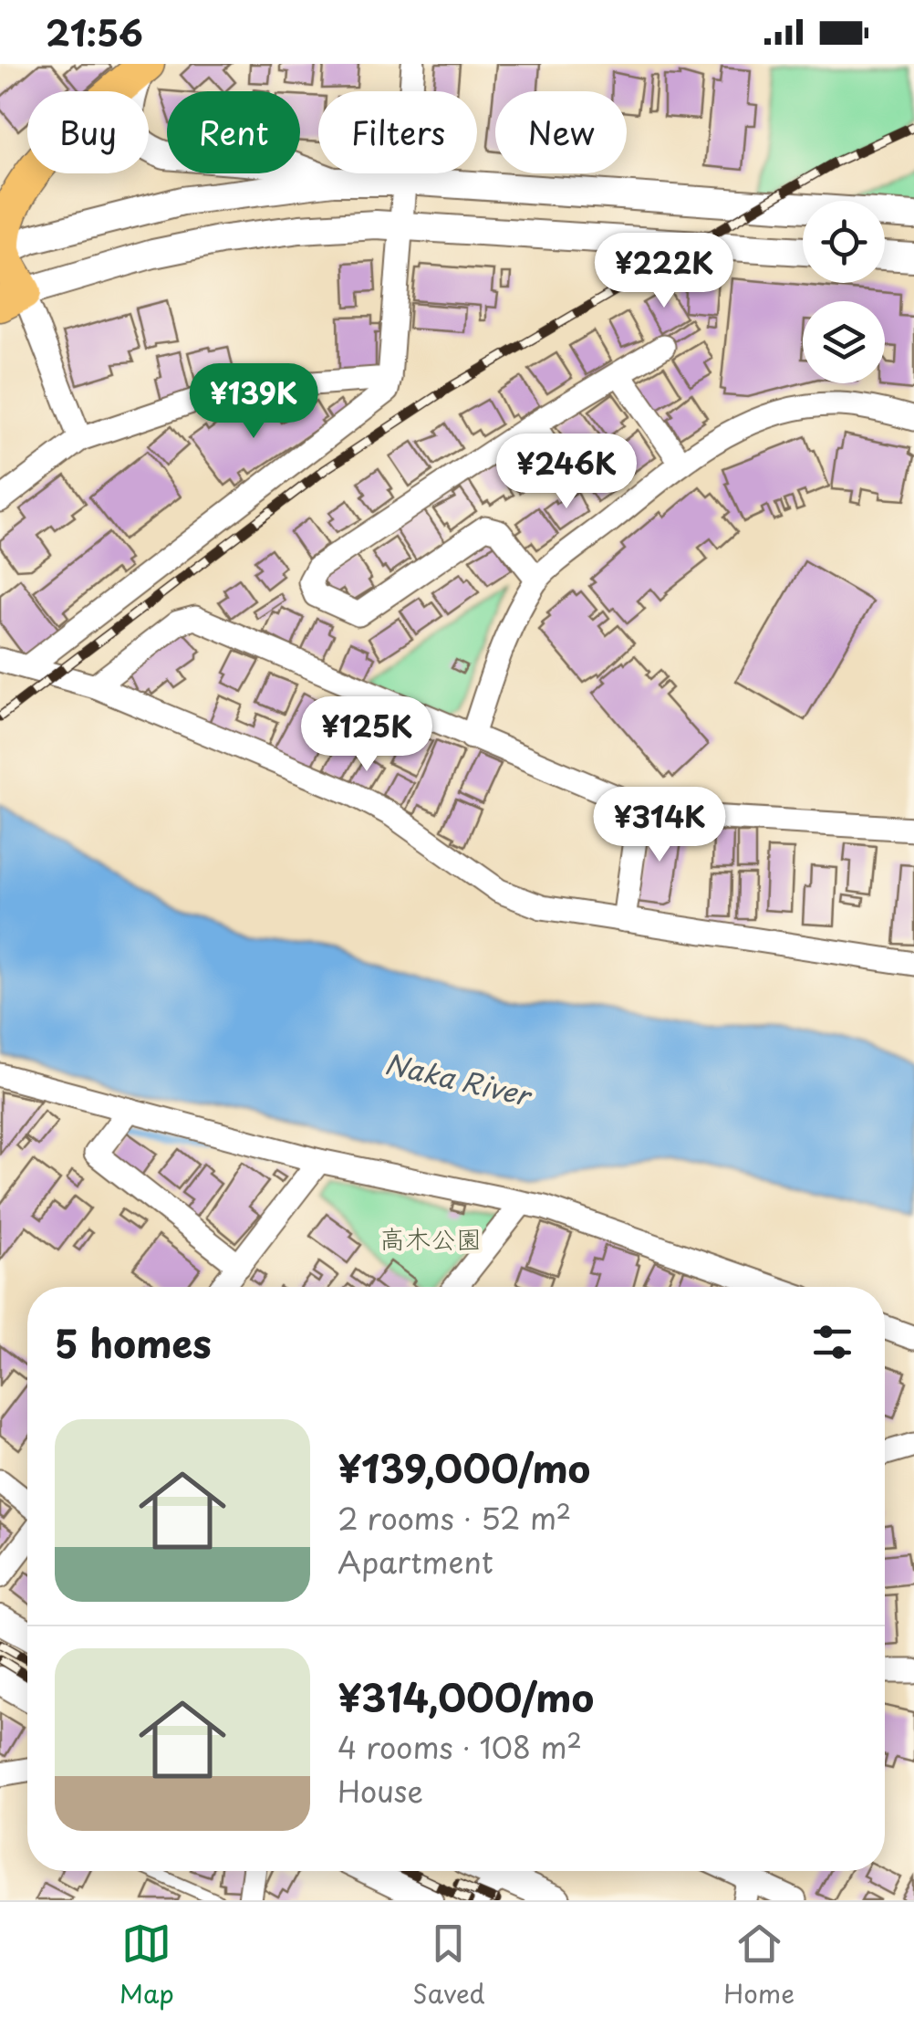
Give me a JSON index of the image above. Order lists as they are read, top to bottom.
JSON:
{
  "water": ["Naka River"],
  "parks": ["高木公園"],
  "page": {
    "status": "21:56",
    "chip": [
      "Buy",
      "Rent",
      "Filters",
      "New"
    ],
    "price": [
      "¥222K",
      "¥139K",
      "¥246K",
      "¥125K",
      "¥314K"
    ],
    "heading": "5 homes",
    "list": [
      {
        "name": "¥139,000/mo",
        "note": "2 rooms · 52 m² · Apartment"
      },
      {
        "name": "¥314,000/mo",
        "note": "4 rooms · 108 m² · House"
      }
    ],
    "tabs": ["Map", "Saved", "Home"]
  }
}
